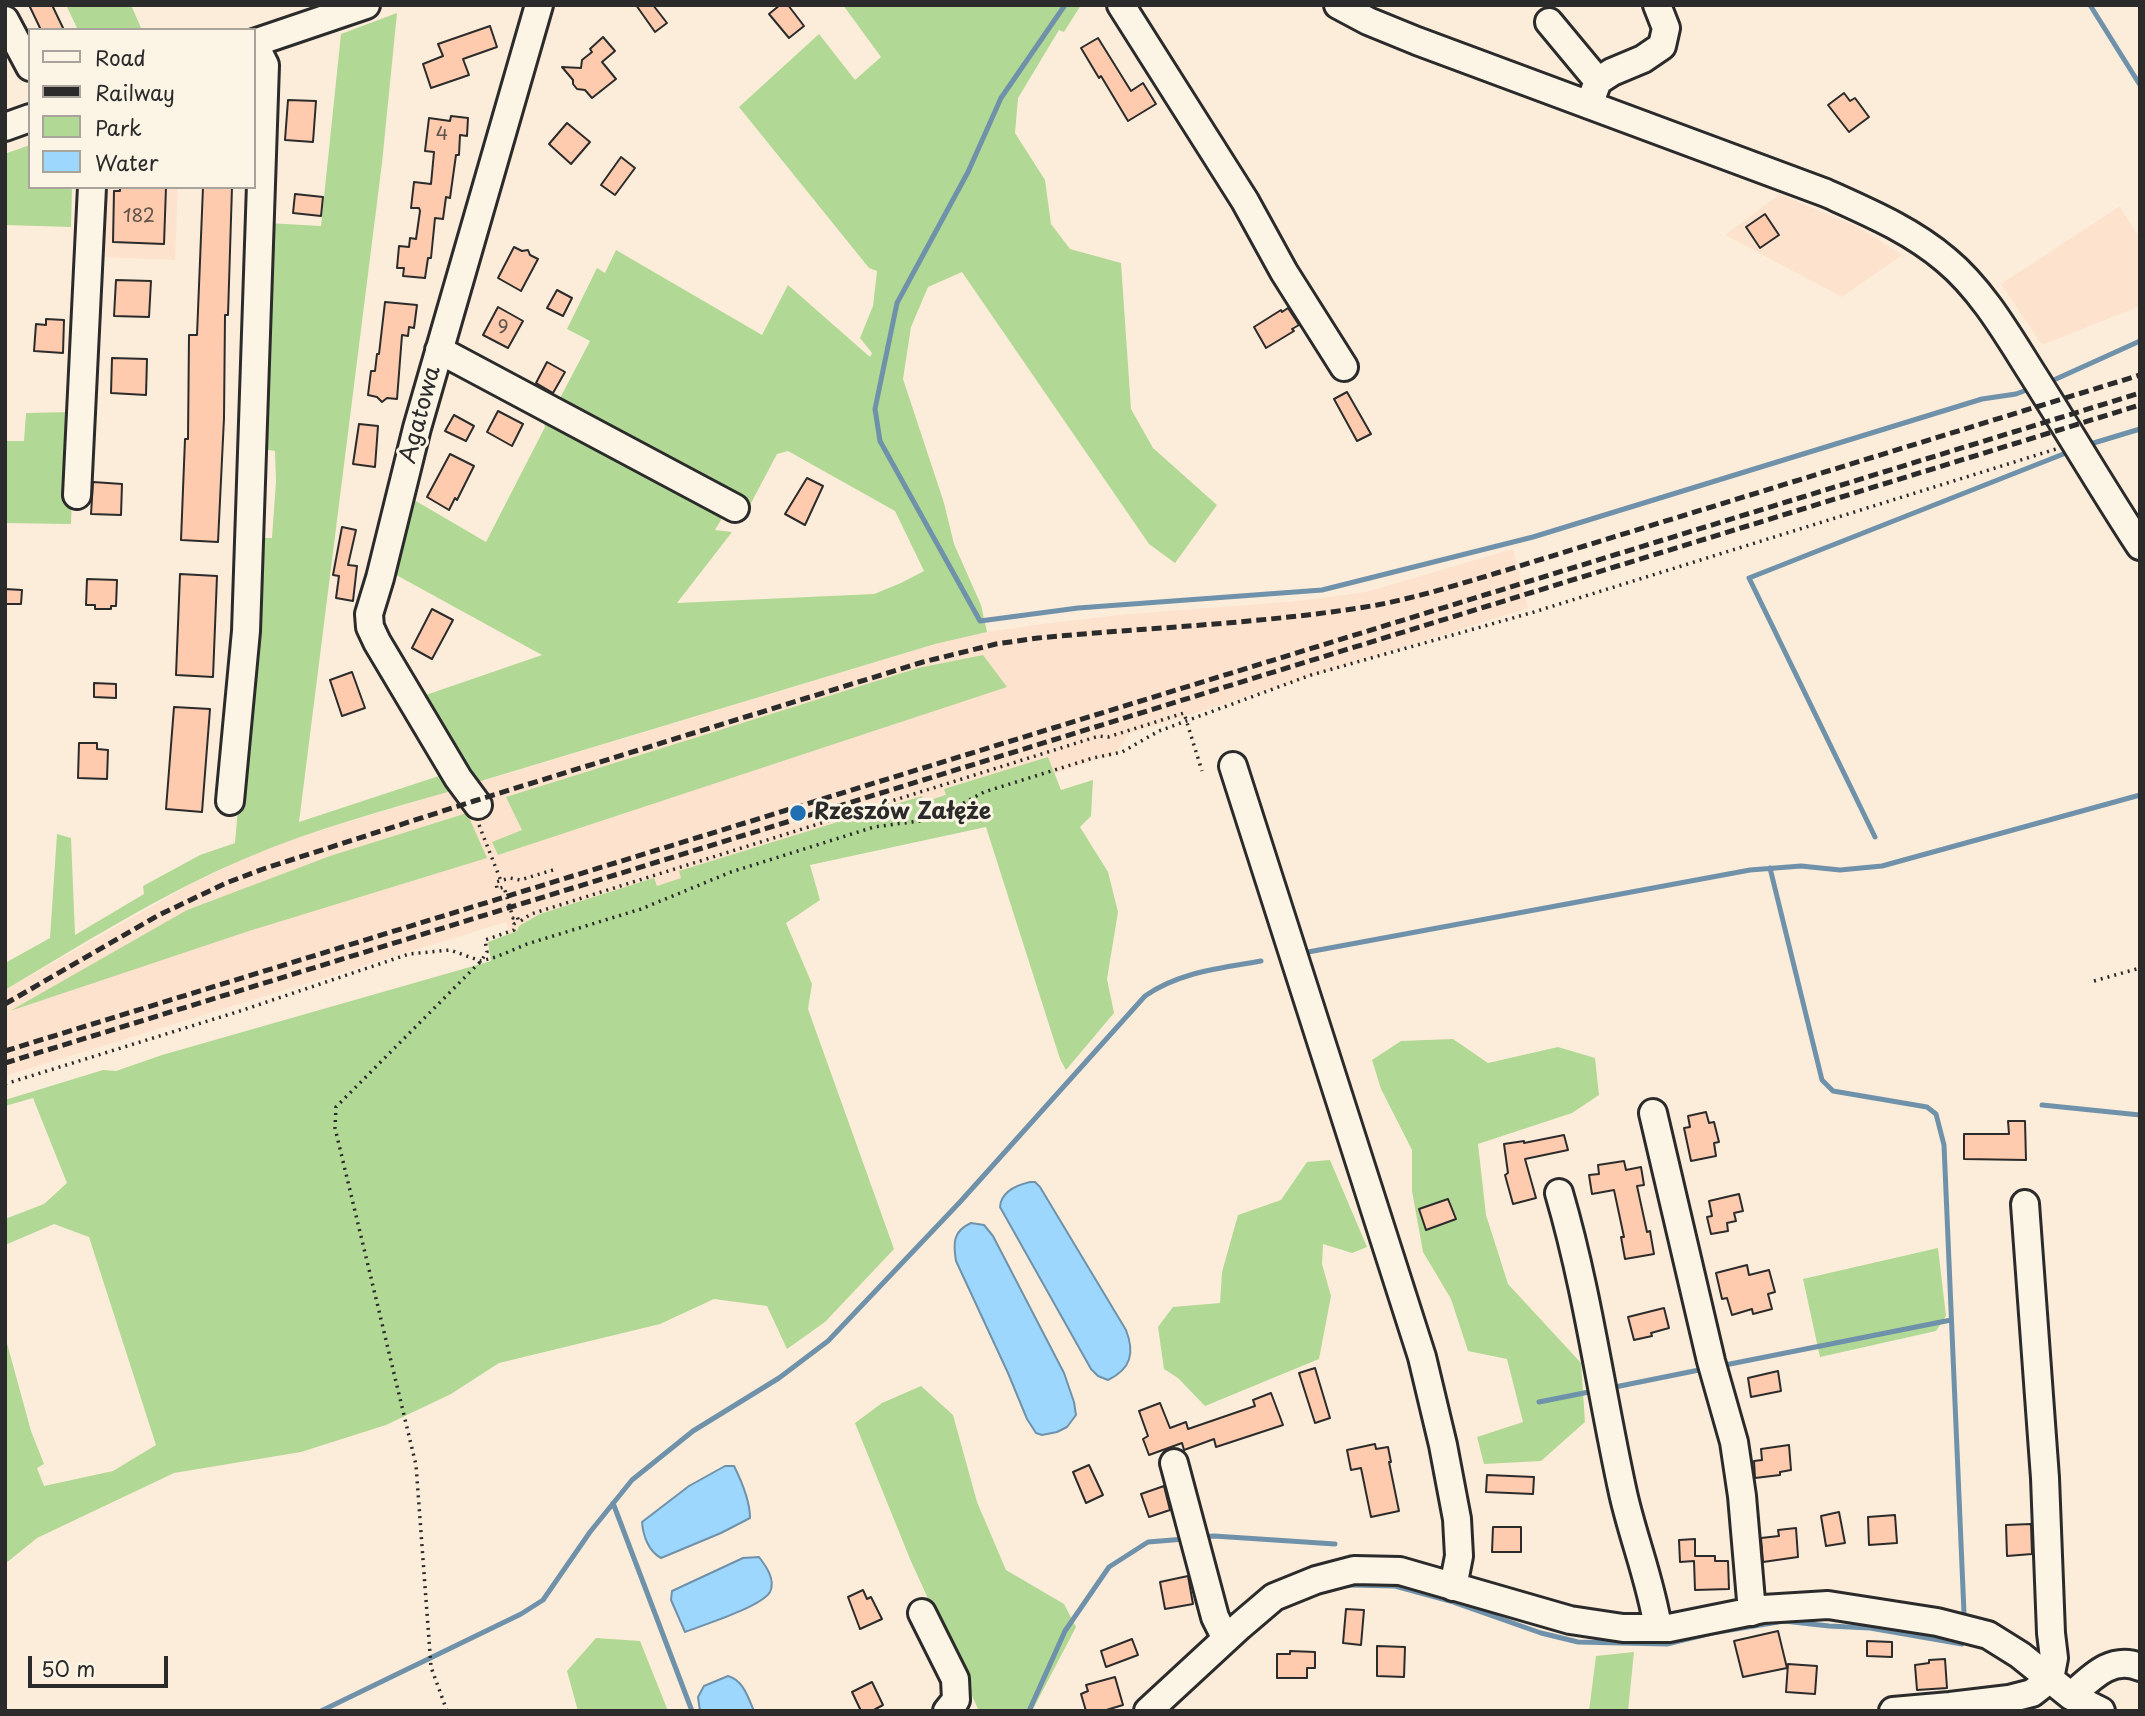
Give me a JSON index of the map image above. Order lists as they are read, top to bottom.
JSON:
{
  "streets": {
    "street": ["Agatowa"]
  },
  "places": ["Rzeszów Załęże"],
  "house_numbers": ["4", "182", "9"],
  "legend": [
    "Road",
    "Railway",
    "Park",
    "Water"
  ],
  "scale_bar": "50 m"
}
